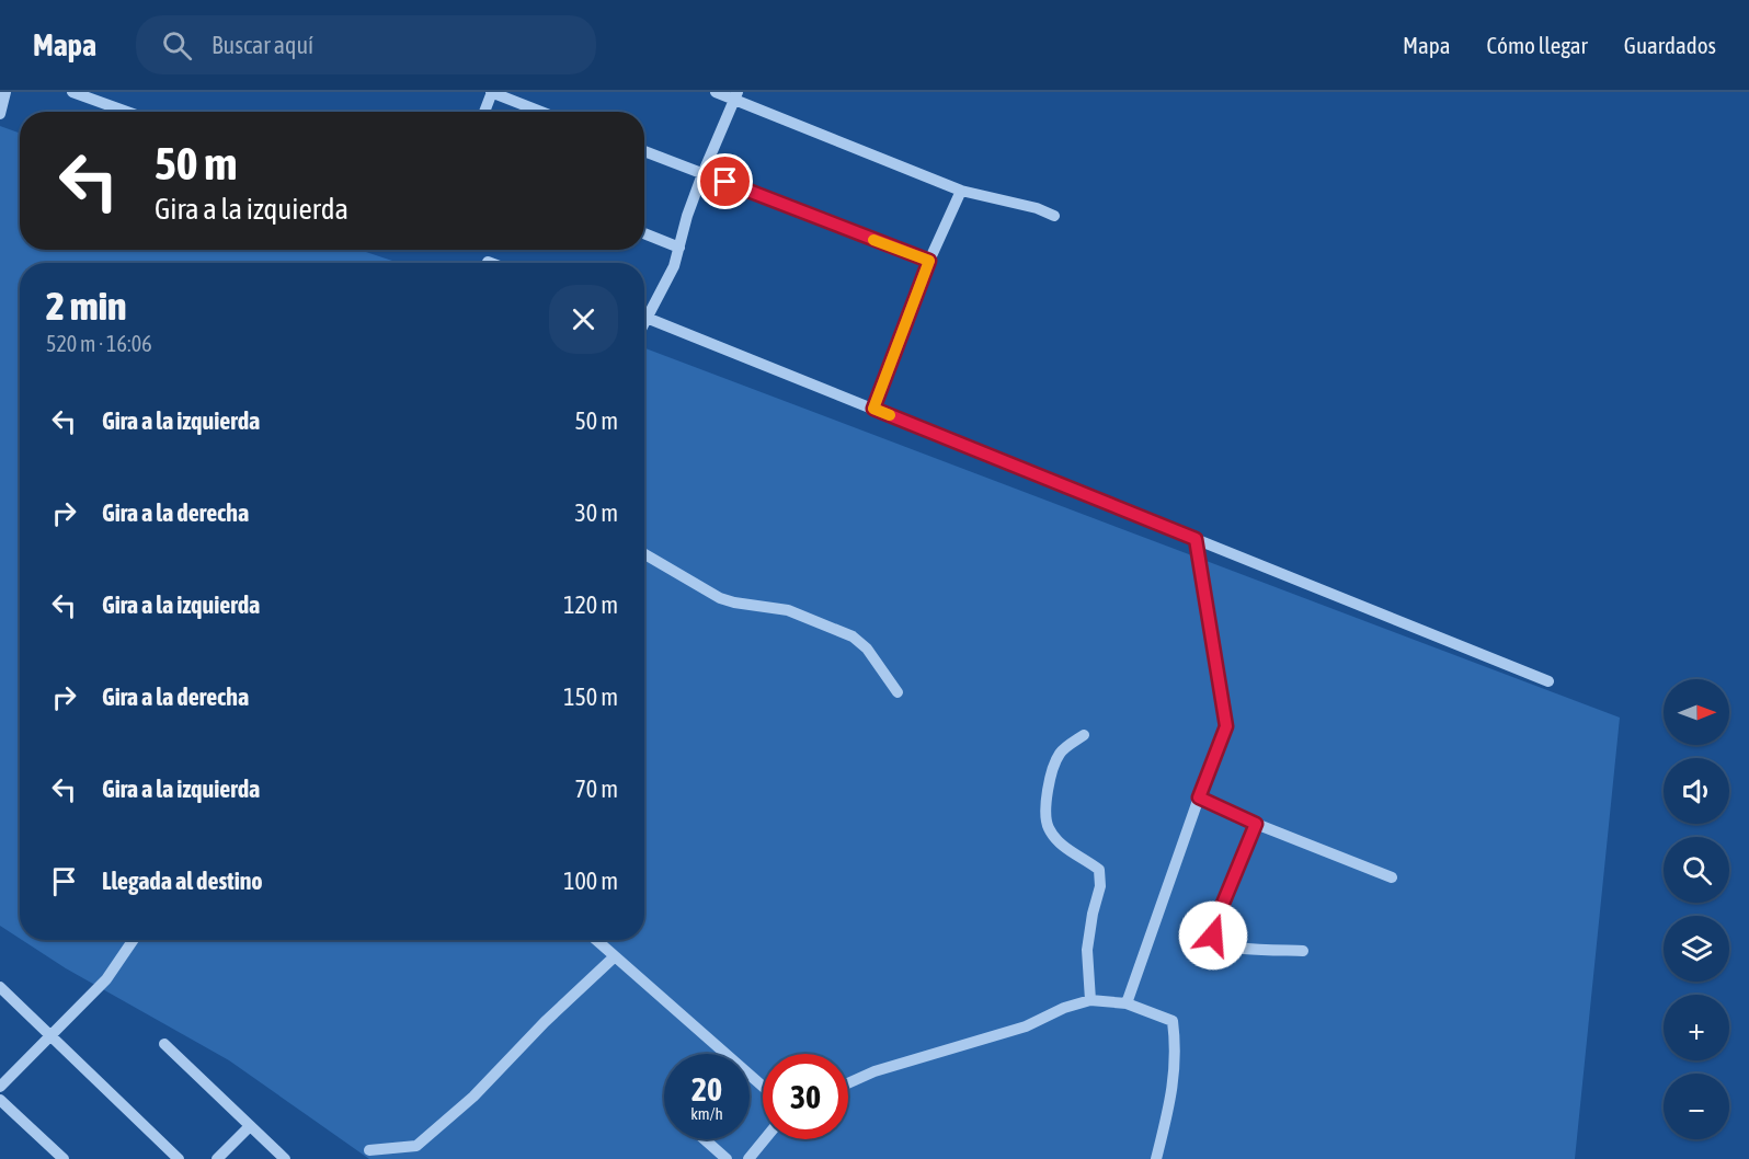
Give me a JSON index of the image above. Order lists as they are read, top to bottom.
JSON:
{
  "north": "right",
  "page": {
    "header": "Mapa",
    "search": "Buscar aquí",
    "nav": ["Mapa", "Cómo llegar", "Guardados"],
    "turn": ["50 m", "Gira a la izquierda"],
    "heading": ["2 min", "520 m · 16:06"],
    "list": [
      {
        "name": "Gira a la izquierda",
        "value": "50 m"
      },
      {
        "name": "Gira a la derecha",
        "value": "30 m"
      },
      {
        "name": "Gira a la izquierda",
        "value": "120 m"
      },
      {
        "name": "Gira a la derecha",
        "value": "150 m"
      },
      {
        "name": "Gira a la izquierda",
        "value": "70 m"
      },
      {
        "name": "Llegada al destino",
        "value": "100 m"
      }
    ],
    "map_buttons": ["+", "−"],
    "speed": "20 km/h",
    "limit": "30"
  }
}
